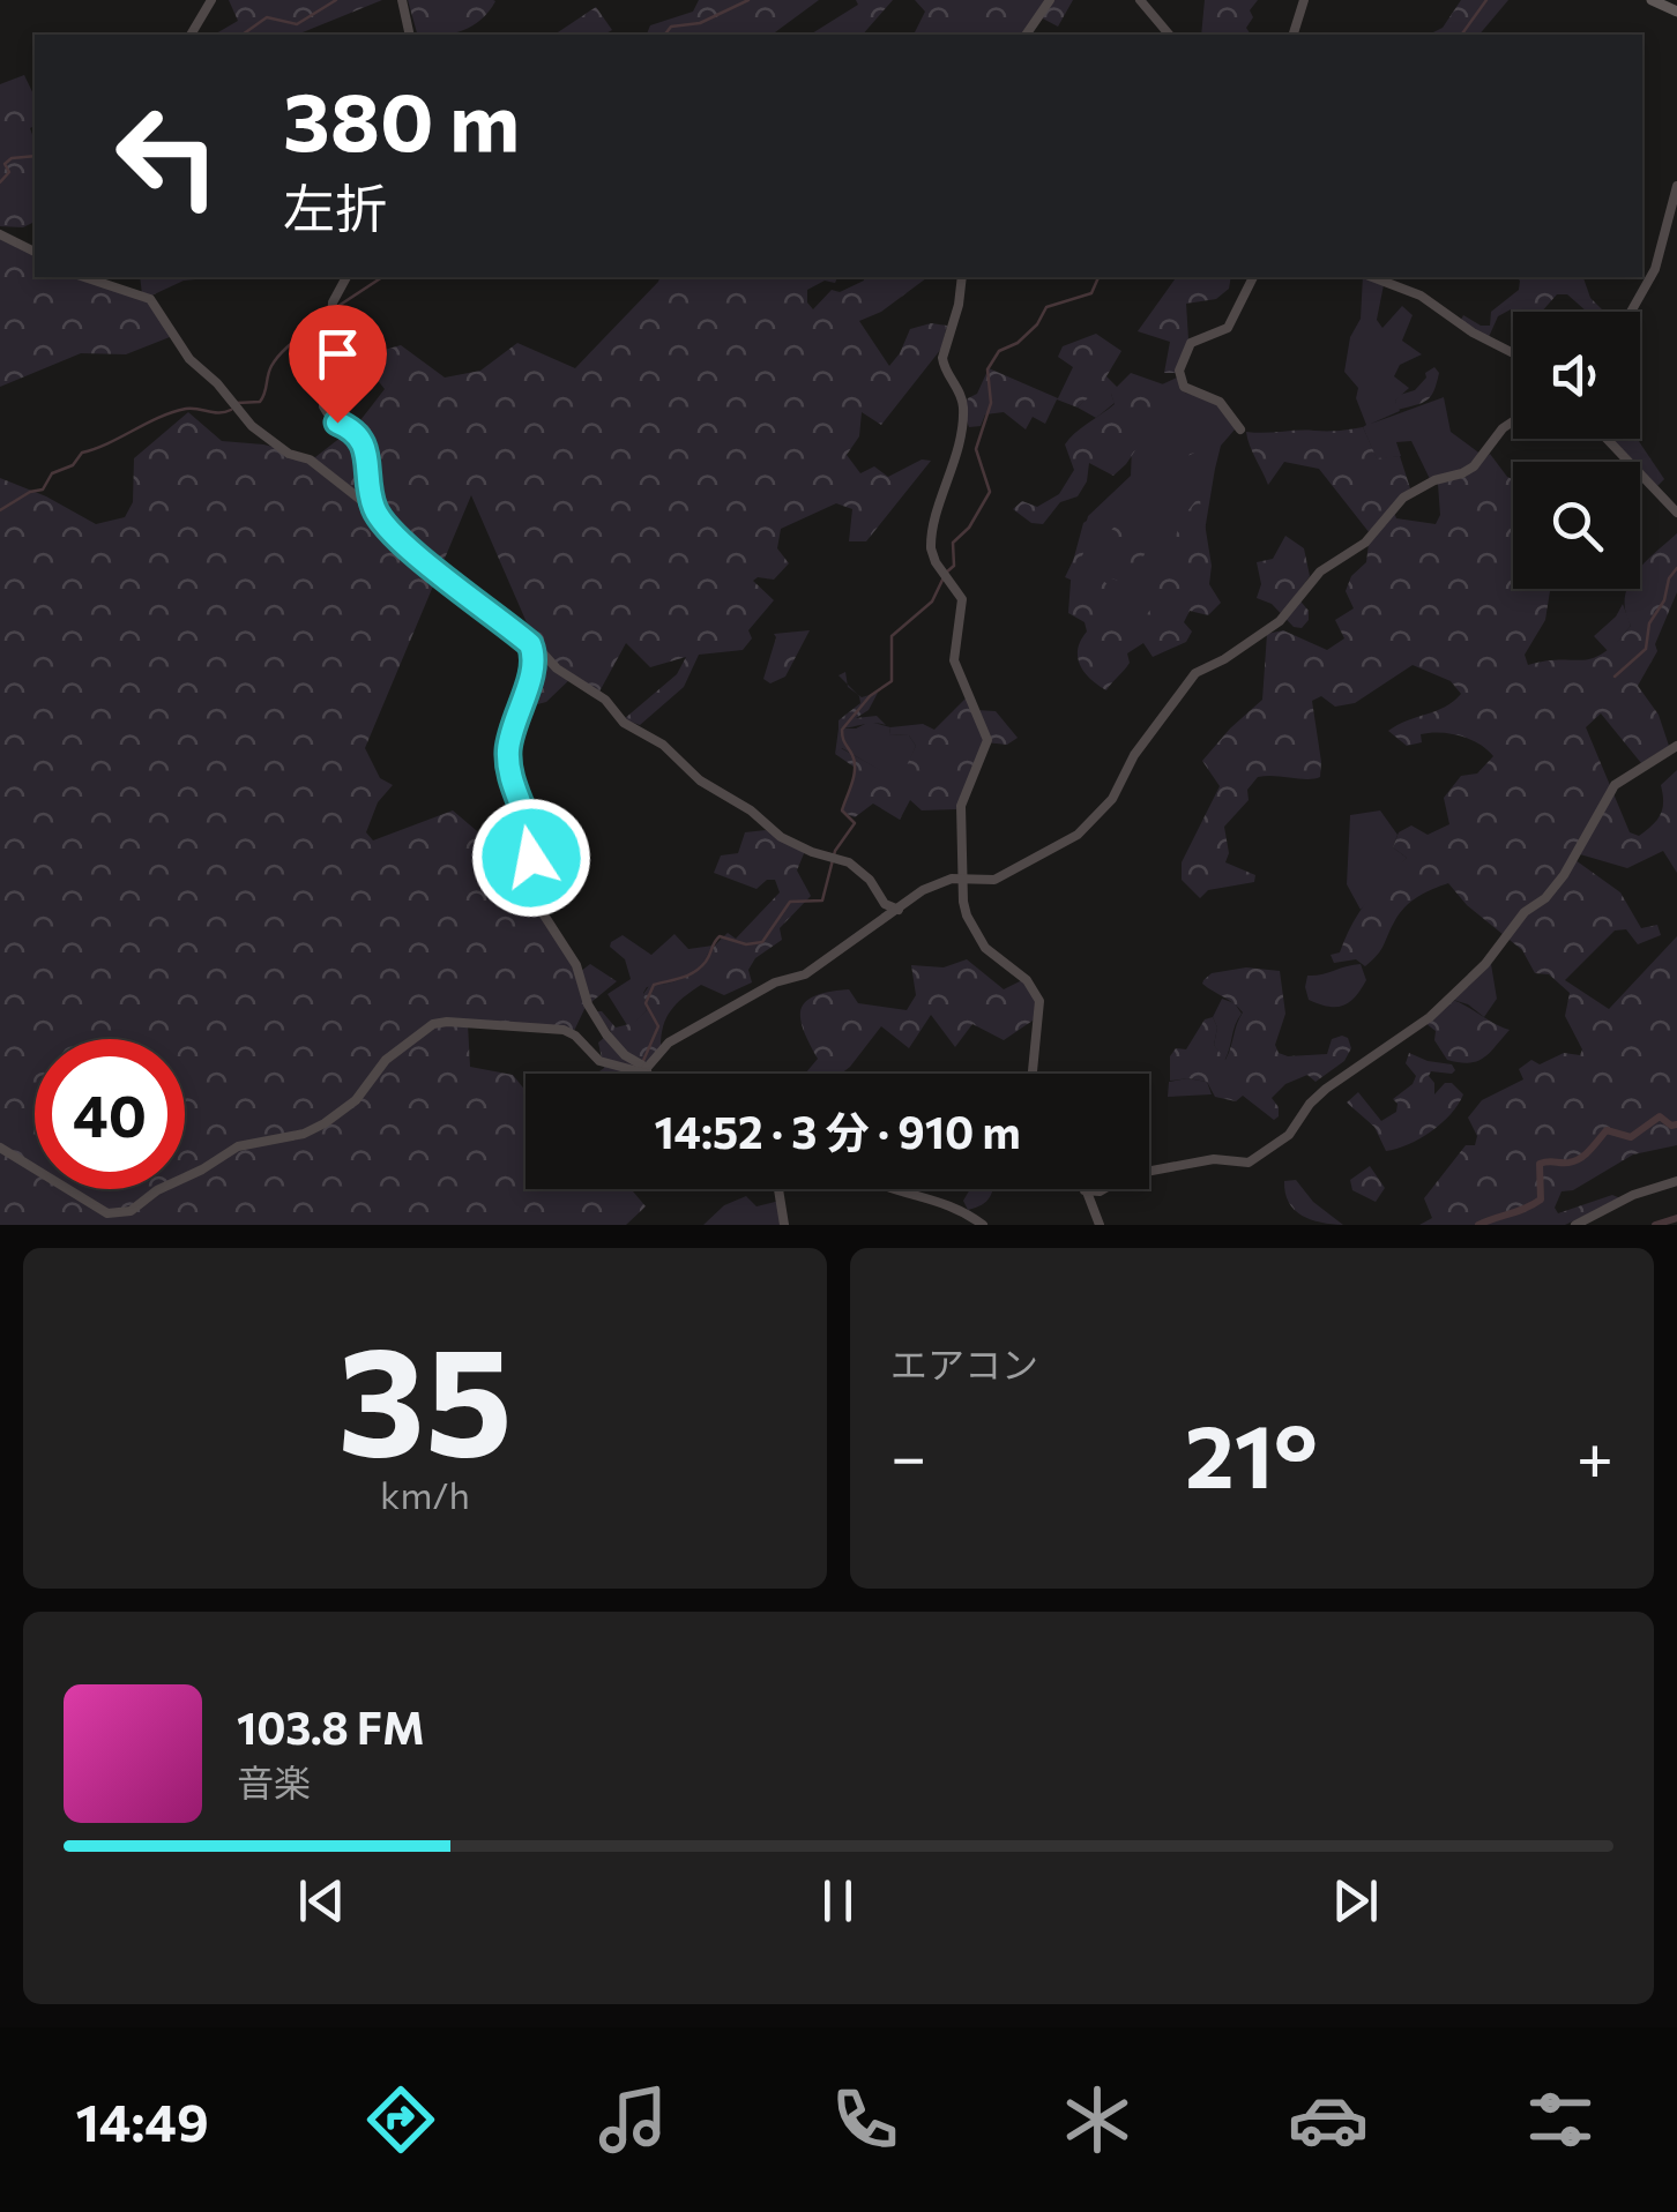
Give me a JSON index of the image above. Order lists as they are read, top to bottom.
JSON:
{
  "page": {
    "turn": ["380 m", "左折"],
    "limit": "40",
    "trip": "14:52 · 3 分 · 910 m",
    "tile": [
      ["35", "km/h"],
      "エアコン"
    ],
    "heat": ["−", "21°", "+"],
    "song": ["103.8 FM", "音楽"],
    "tabs": "14:49"
  }
}
